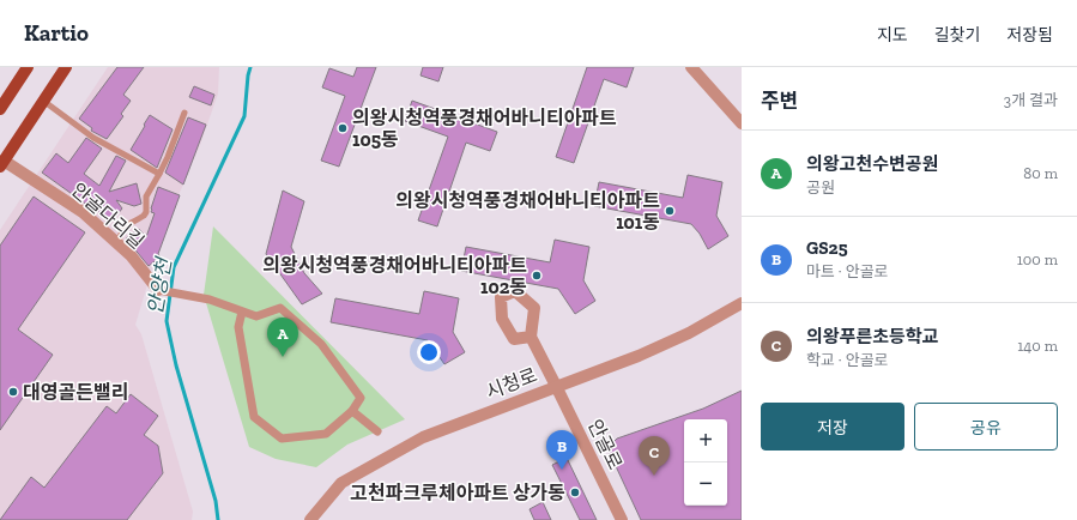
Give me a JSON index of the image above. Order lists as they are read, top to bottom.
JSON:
{
  "streets": {
    "street": ["안골다리길", "시청로", "안골로"]
  },
  "crossings": [
    ["시청로", "안골로"]
  ],
  "water": ["안양천"],
  "places": [
    "의왕시청역풍경채어바니티아파트 105동",
    "의왕시청역풍경채어바니티아파트 101동",
    "의왕시청역풍경채어바니티아파트 102동",
    "대영골든밸리",
    "고천파크루체아파트 상가동"
  ],
  "page": {
    "header": "Kartio",
    "nav": ["지도", "길찾기", "저장됨"],
    "heading": ["주변", "3개 결과"],
    "list": [
      {
        "mark": "A",
        "name": "의왕고천수변공원",
        "note": "공원",
        "value": "80 m"
      },
      {
        "mark": "B",
        "name": "GS25",
        "note": "마트 · 안골로",
        "value": "100 m"
      },
      {
        "mark": "C",
        "name": "의왕푸른초등학교",
        "note": "학교 · 안골로",
        "value": "140 m"
      }
    ],
    "pins": ["A", "B", "C"],
    "buttons": ["저장", "공유"],
    "map_buttons": ["+", "−"]
  }
}
